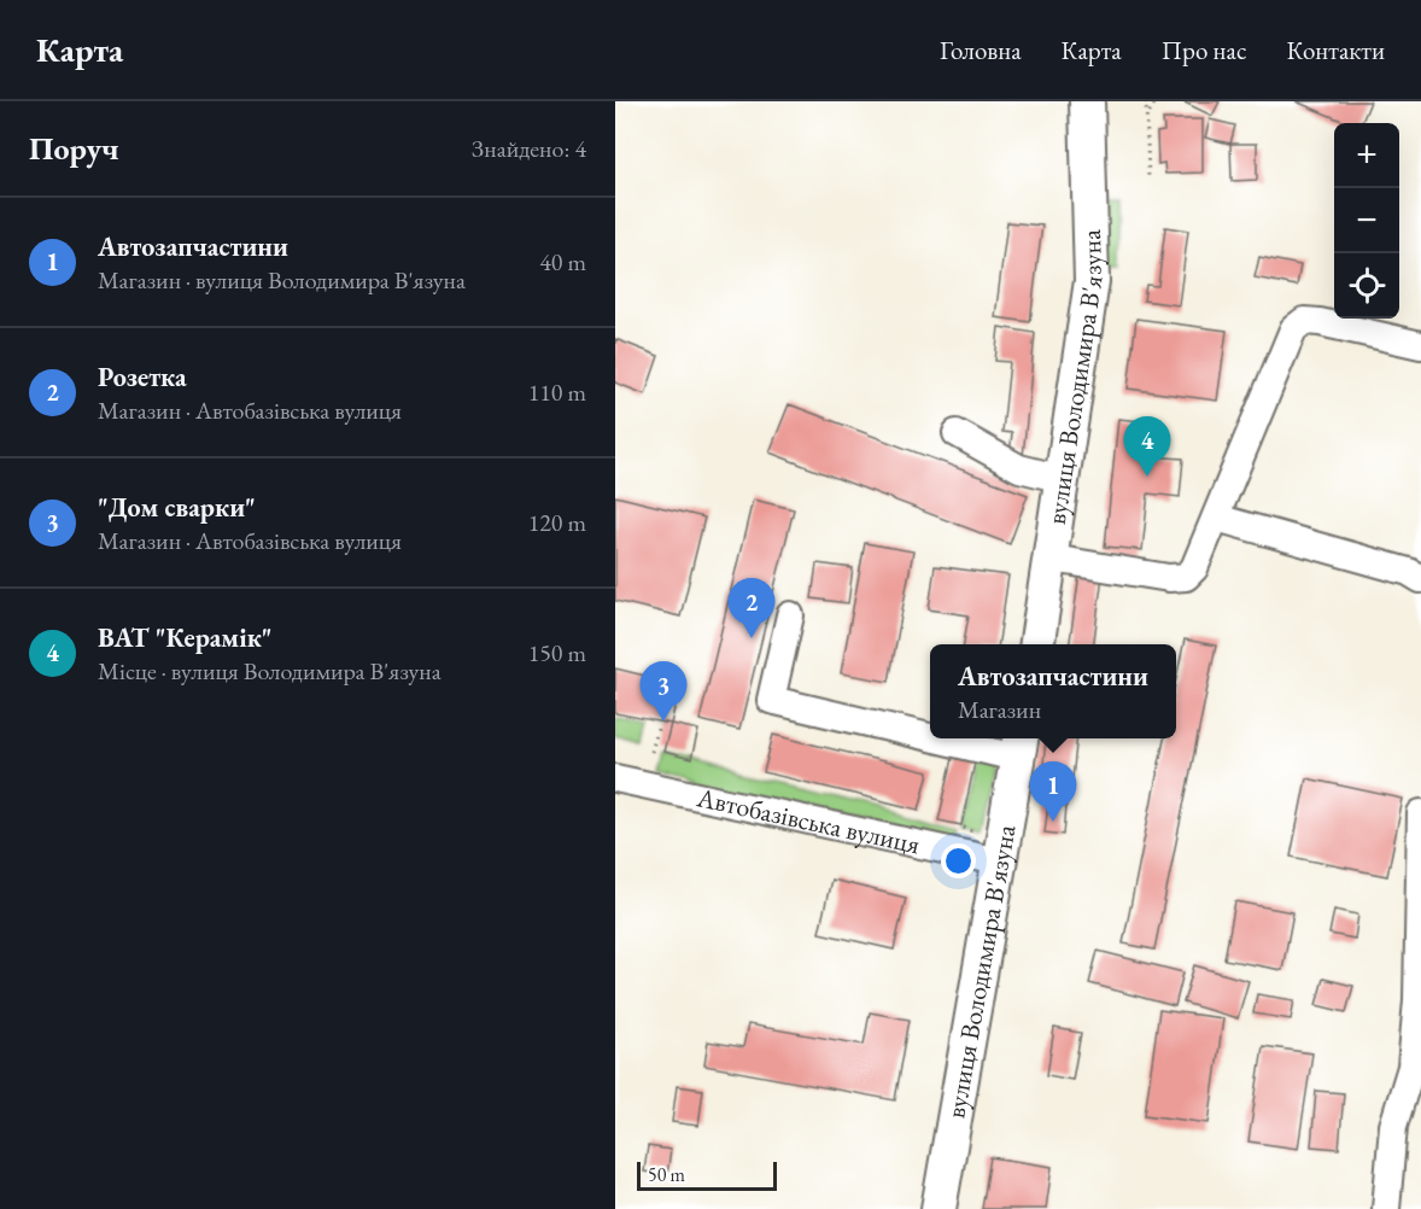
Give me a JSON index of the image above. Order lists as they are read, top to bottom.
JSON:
{
  "streets": {
    "main road": ["вулиця Володимира В'язуна"],
    "street": ["Автобазівська вулиця"]
  },
  "crossings": [
    ["вулиця Володимира В'язуна", "Автобазівська вулиця"]
  ],
  "scale_bar": "50 m",
  "page": {
    "header": "Карта",
    "nav": [
      "Головна",
      "Карта",
      "Про нас",
      "Контакти"
    ],
    "heading": ["Поруч", "Знайдено: 4"],
    "map_buttons": ["+", "−"],
    "list": [
      {
        "mark": "1",
        "name": "Автозапчастини",
        "note": "Магазин · вулиця Володимира В'язуна",
        "value": "40 m"
      },
      {
        "mark": "2",
        "name": "Розетка",
        "note": "Магазин · Автобазівська вулиця",
        "value": "110 m"
      },
      {
        "mark": "3",
        "name": "\"Дом сварки\"",
        "note": "Магазин · Автобазівська вулиця",
        "value": "120 m"
      },
      {
        "mark": "4",
        "name": "ВАТ \"Керамік\"",
        "note": "Місце · вулиця Володимира В'язуна",
        "value": "150 m"
      }
    ],
    "pins": [
      "4",
      "2",
      "3",
      "1"
    ],
    "popup": ["Автозапчастини", "Магазин"],
    "scale": "50 m"
  }
}
